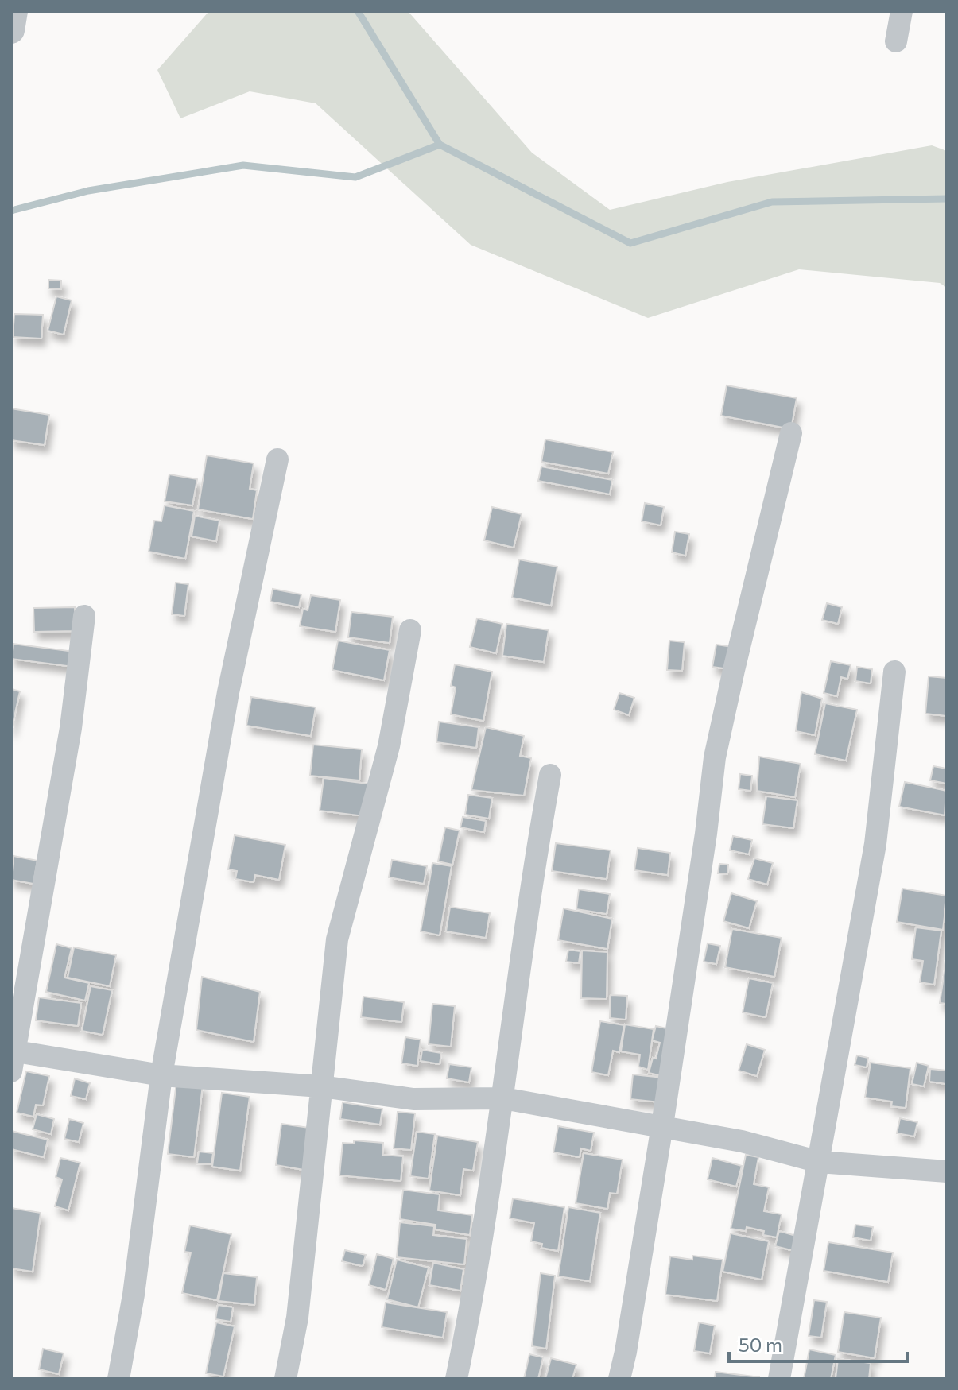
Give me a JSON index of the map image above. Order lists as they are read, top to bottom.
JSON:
{
  "scale_bar": "50 m"
}
